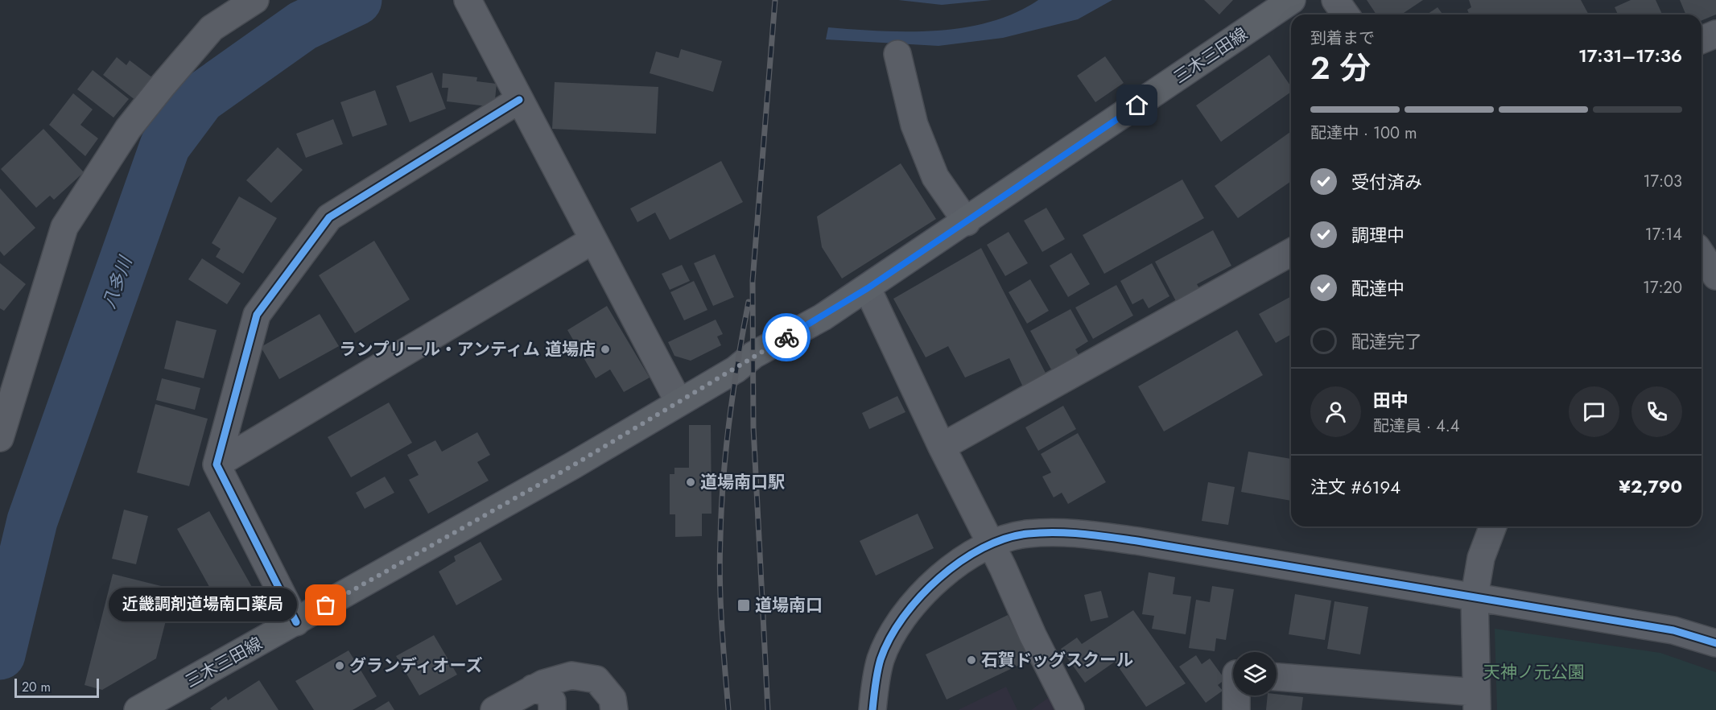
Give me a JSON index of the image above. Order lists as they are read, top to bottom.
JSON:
{
  "streets": {
    "main road": ["三木三田線"]
  },
  "water": ["八多川"],
  "parks": ["天神ノ元公園"],
  "places": {
    "other": [
      "ランプリール・アンティム 道場店",
      "道場南口駅",
      "近畿調剤道場南口薬局",
      "石賀ドッグスクール",
      "グランディオーズ"
    ],
    "transit": ["道場南口"]
  },
  "scale_bar": "20 m",
  "page": {
    "heading": ["2 分", "到着まで", "17:31–17:36"],
    "panel": [
      "田中",
      "配達員 · 4.4",
      "注文 #6194",
      "¥2,790"
    ],
    "bar": "配達中 · 100 m",
    "list": [
      ["受付済み", "17:03"],
      ["調理中", "17:14"],
      ["配達中", "17:20"],
      "配達完了"
    ],
    "bubble": "近畿調剤道場南口薬局",
    "scale": "20 m"
  }
}
